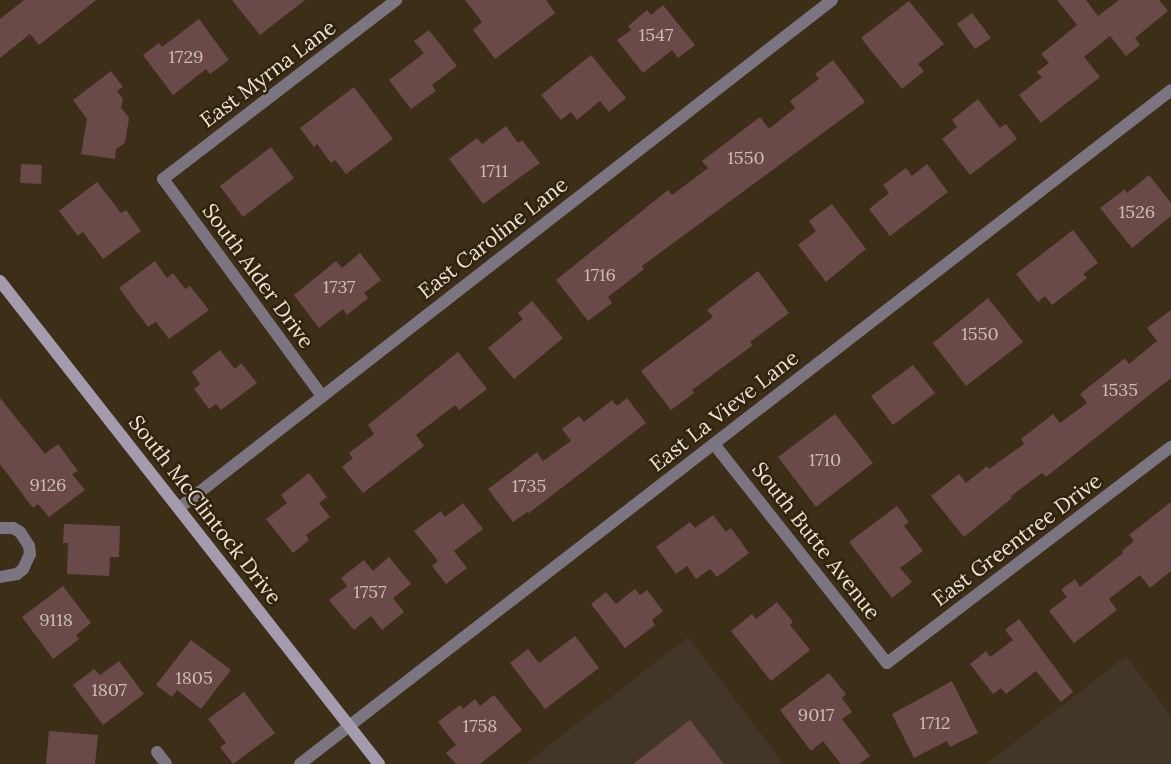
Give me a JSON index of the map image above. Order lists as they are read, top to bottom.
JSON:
{
  "streets": {
    "main road": ["South McClintock Drive"],
    "street": [
      "East Myrna Lane",
      "East Caroline Lane",
      "South Alder Drive",
      "East La Vieve Lane",
      "East Greentree Drive",
      "South Butte Avenue"
    ]
  },
  "crossings": [
    ["East Myrna Lane", "South Alder Drive"],
    ["East Caroline Lane", "South Alder Drive"],
    ["East Caroline Lane", "South McClintock Drive"],
    ["East La Vieve Lane", "South McClintock Drive"],
    ["East La Vieve Lane", "South Butte Avenue"],
    ["East Greentree Drive", "South Butte Avenue"]
  ],
  "house_numbers": [
    "1547",
    "1729",
    "1550",
    "1711",
    "1526",
    "1716",
    "1737",
    "1550",
    "1535",
    "1710",
    "9126",
    "1735",
    "1757",
    "9118",
    "1805",
    "1807",
    "9017",
    "1712",
    "1758"
  ]
}
